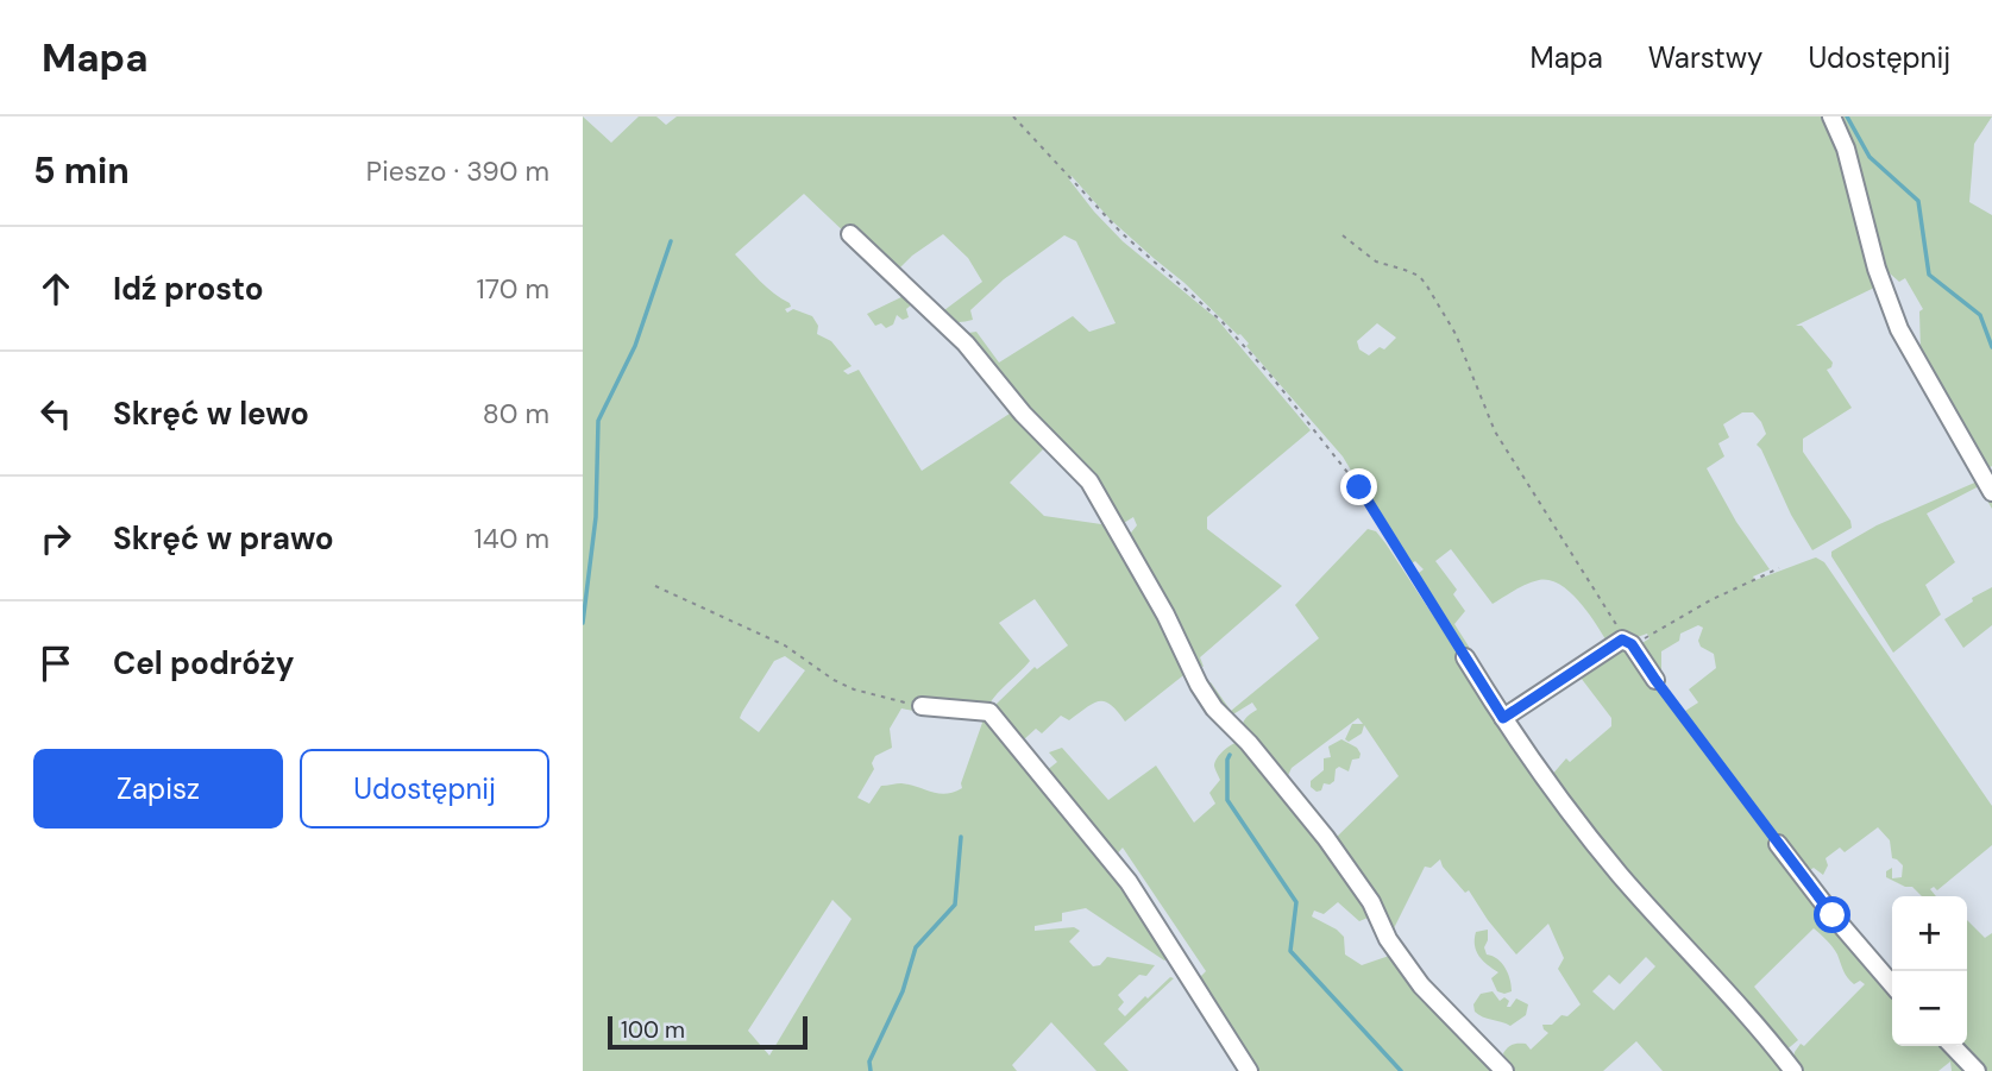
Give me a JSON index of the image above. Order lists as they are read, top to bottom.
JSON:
{
  "scale_bar": "100 m",
  "page": {
    "header": "Mapa",
    "nav": ["Mapa", "Warstwy", "Udostępnij"],
    "heading": ["5 min", "Pieszo · 390 m"],
    "list": [
      ["Idź prosto", "170 m"],
      ["Skręć w lewo", "80 m"],
      ["Skręć w prawo", "140 m"],
      "Cel podróży"
    ],
    "buttons": ["Zapisz", "Udostępnij"],
    "map_buttons": ["+", "−"],
    "scale": "100 m"
  }
}
